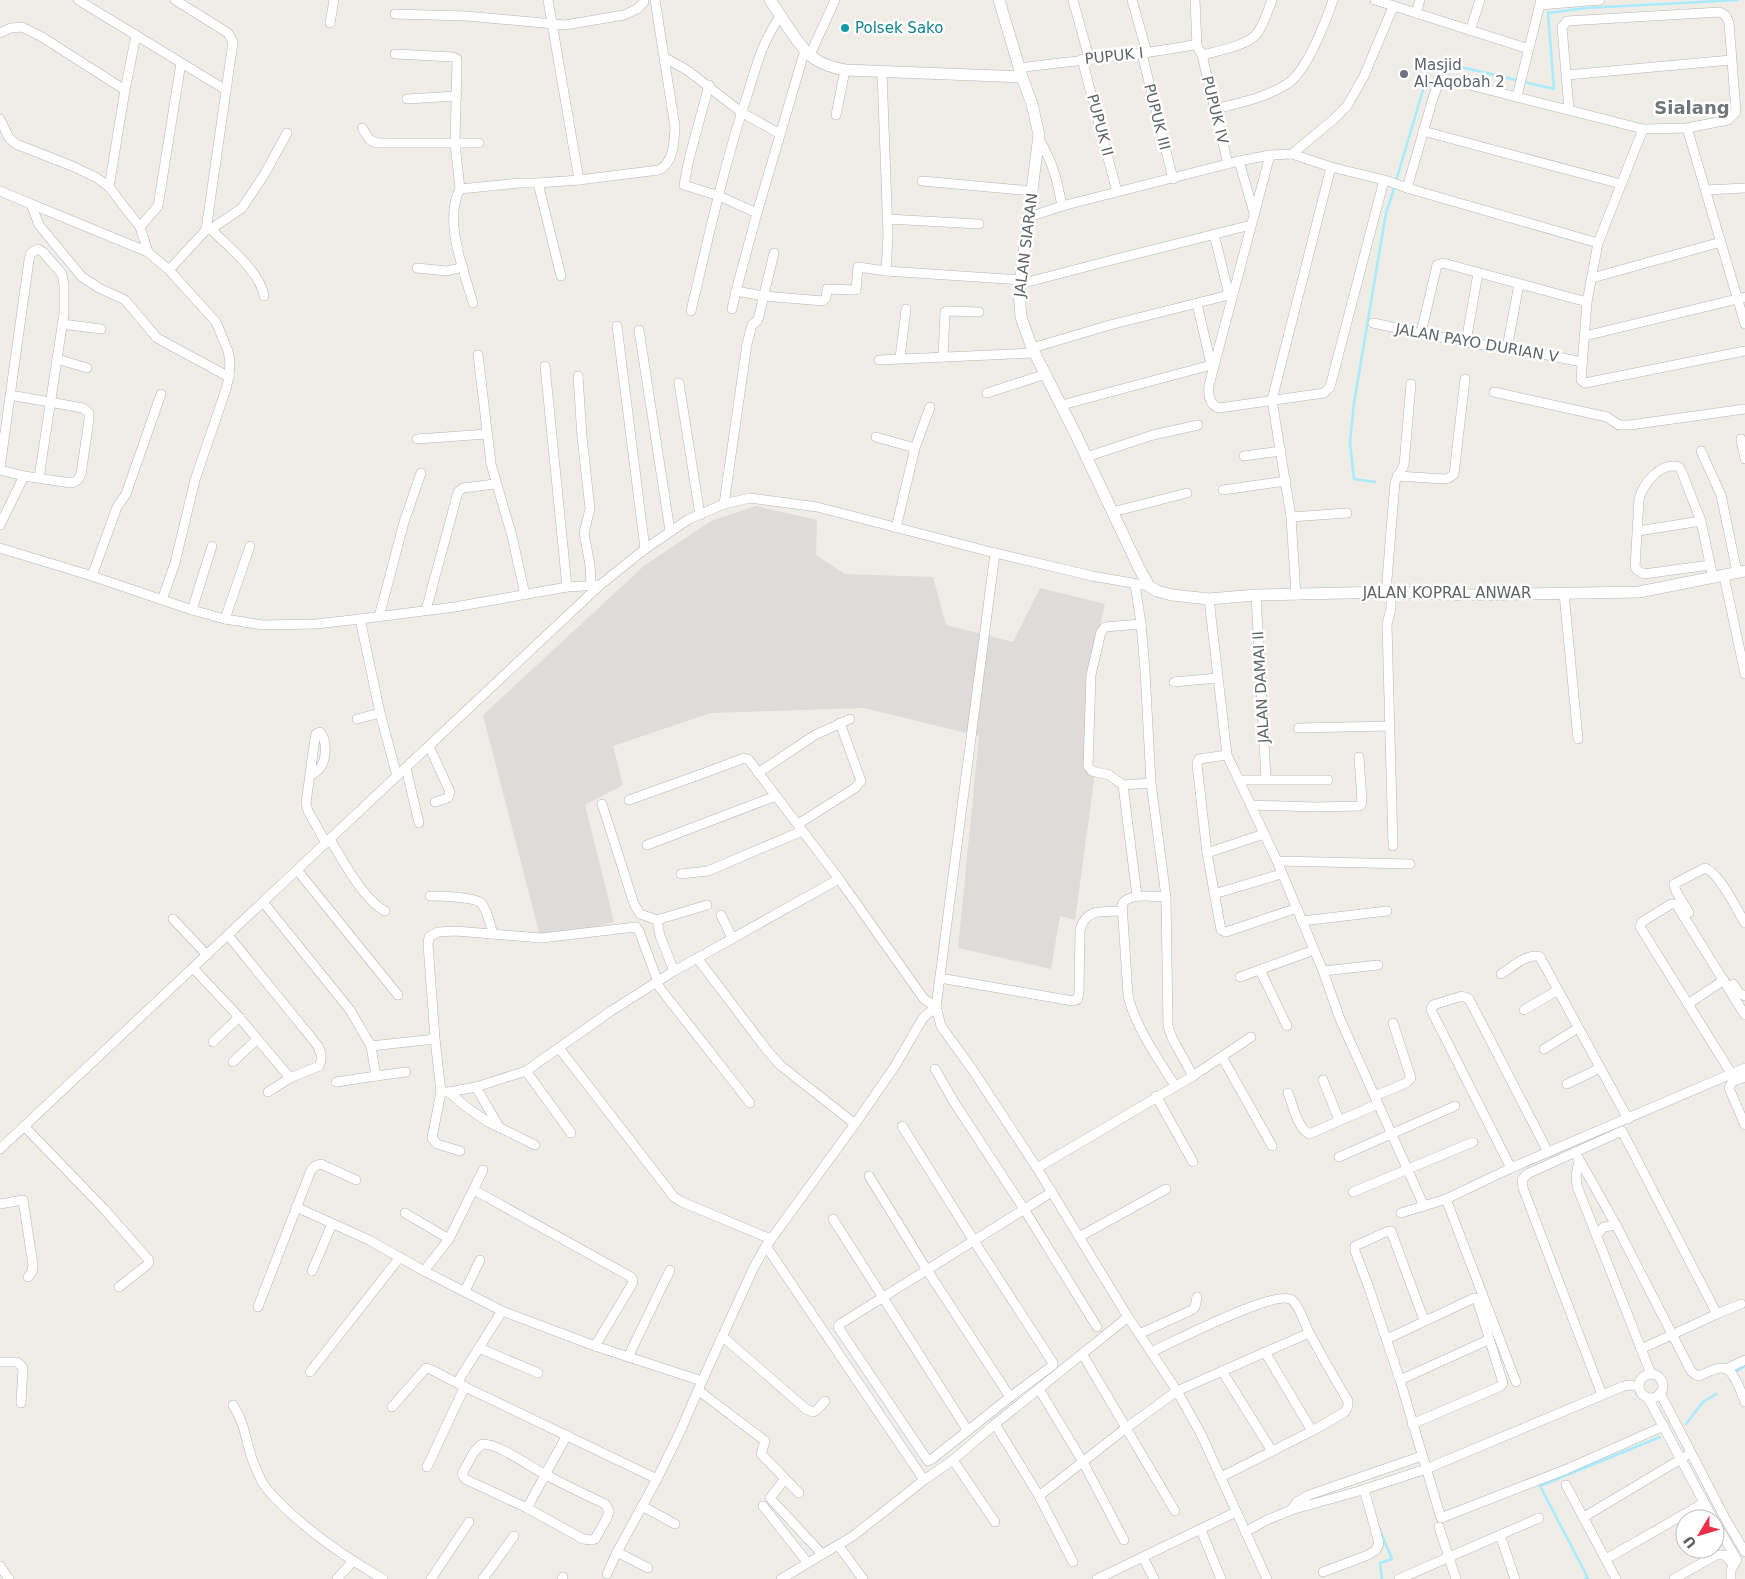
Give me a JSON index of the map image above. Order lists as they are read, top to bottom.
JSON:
{
  "streets": {
    "street": [
      "PUPUK I",
      "PUPUK IV",
      "PUPUK III",
      "PUPUK II",
      "JALAN SIARAN",
      "JALAN PAYO DURIAN V",
      "JALAN KOPRAL ANWAR",
      "JALAN DAMAI II"
    ]
  },
  "crossings": [
    ["PUPUK I", "PUPUK III"],
    ["PUPUK I", "PUPUK II"],
    ["PUPUK I", "JALAN SIARAN"],
    ["JALAN SIARAN", "JALAN KOPRAL ANWAR"],
    ["JALAN KOPRAL ANWAR", "JALAN DAMAI II"]
  ],
  "districts": ["Sialang"],
  "places": ["Polsek Sako", "Masjid Al-Aqobah 2"],
  "north": "bottom left"
}
